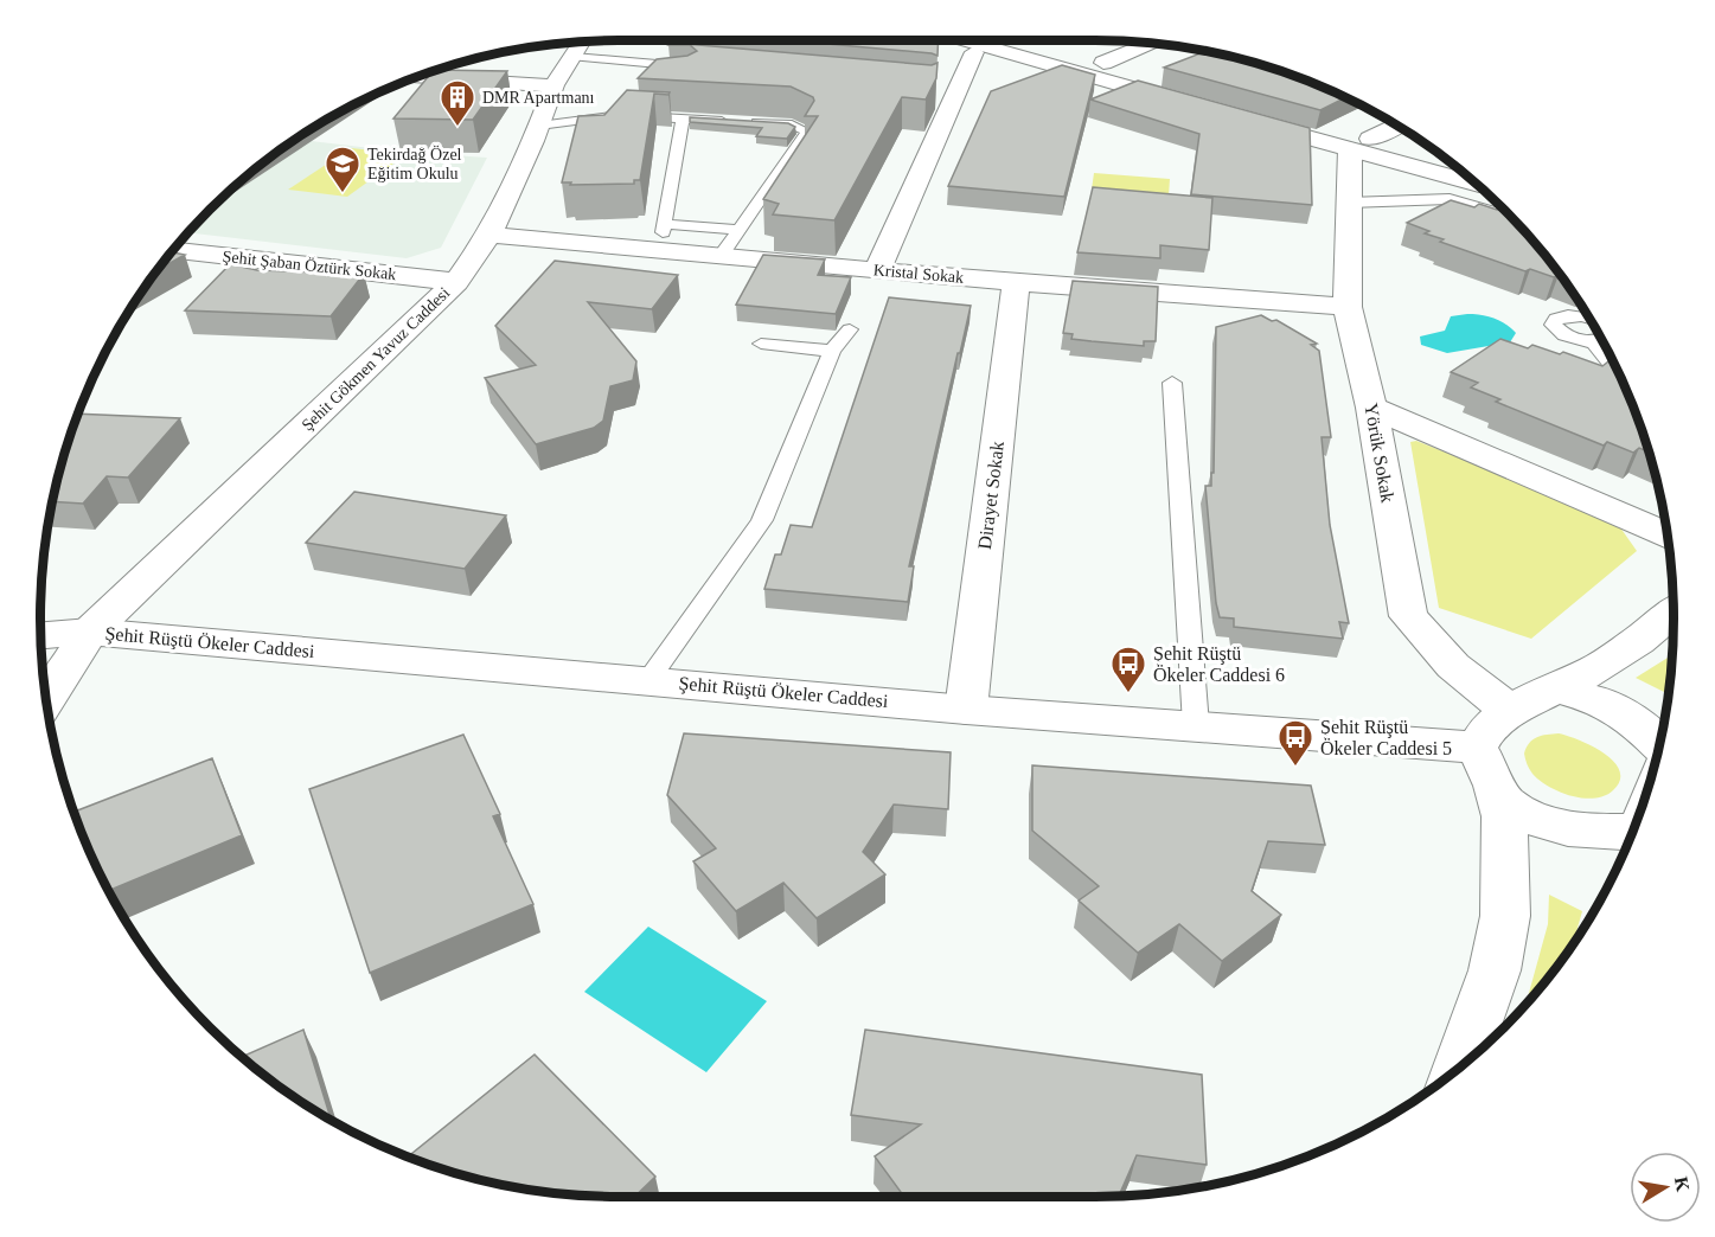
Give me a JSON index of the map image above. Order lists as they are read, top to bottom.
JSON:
{
  "streets": {
    "street": [
      "Şehit Şaban Öztürk Sokak",
      "Kristal Sokak",
      "Şehit Gökmen Yavuz Caddesi",
      "Yörük Sokak",
      "Dirayet Sokak",
      "Şehit Rüştü Ökeler Caddesi"
    ]
  },
  "crossings": [
    ["Şehit Şaban Öztürk Sokak", "Şehit Gökmen Yavuz Caddesi"],
    ["Kristal Sokak", "Şehit Gökmen Yavuz Caddesi"],
    ["Kristal Sokak", "Yörük Sokak"],
    ["Kristal Sokak", "Dirayet Sokak"],
    ["Şehit Gökmen Yavuz Caddesi", "Şehit Rüştü Ökeler Caddesi"],
    ["Dirayet Sokak", "Şehit Rüştü Ökeler Caddesi"]
  ],
  "places": {
    "building": ["DMR Apartmanı"],
    "school or university": ["Tekirdağ Özel Eğitim Okulu"],
    "bus stop": ["Şehit Rüştü Ökeler Caddesi 6", "Şehit Rüştü Ökeler Caddesi 5"]
  },
  "north": "right"
}
